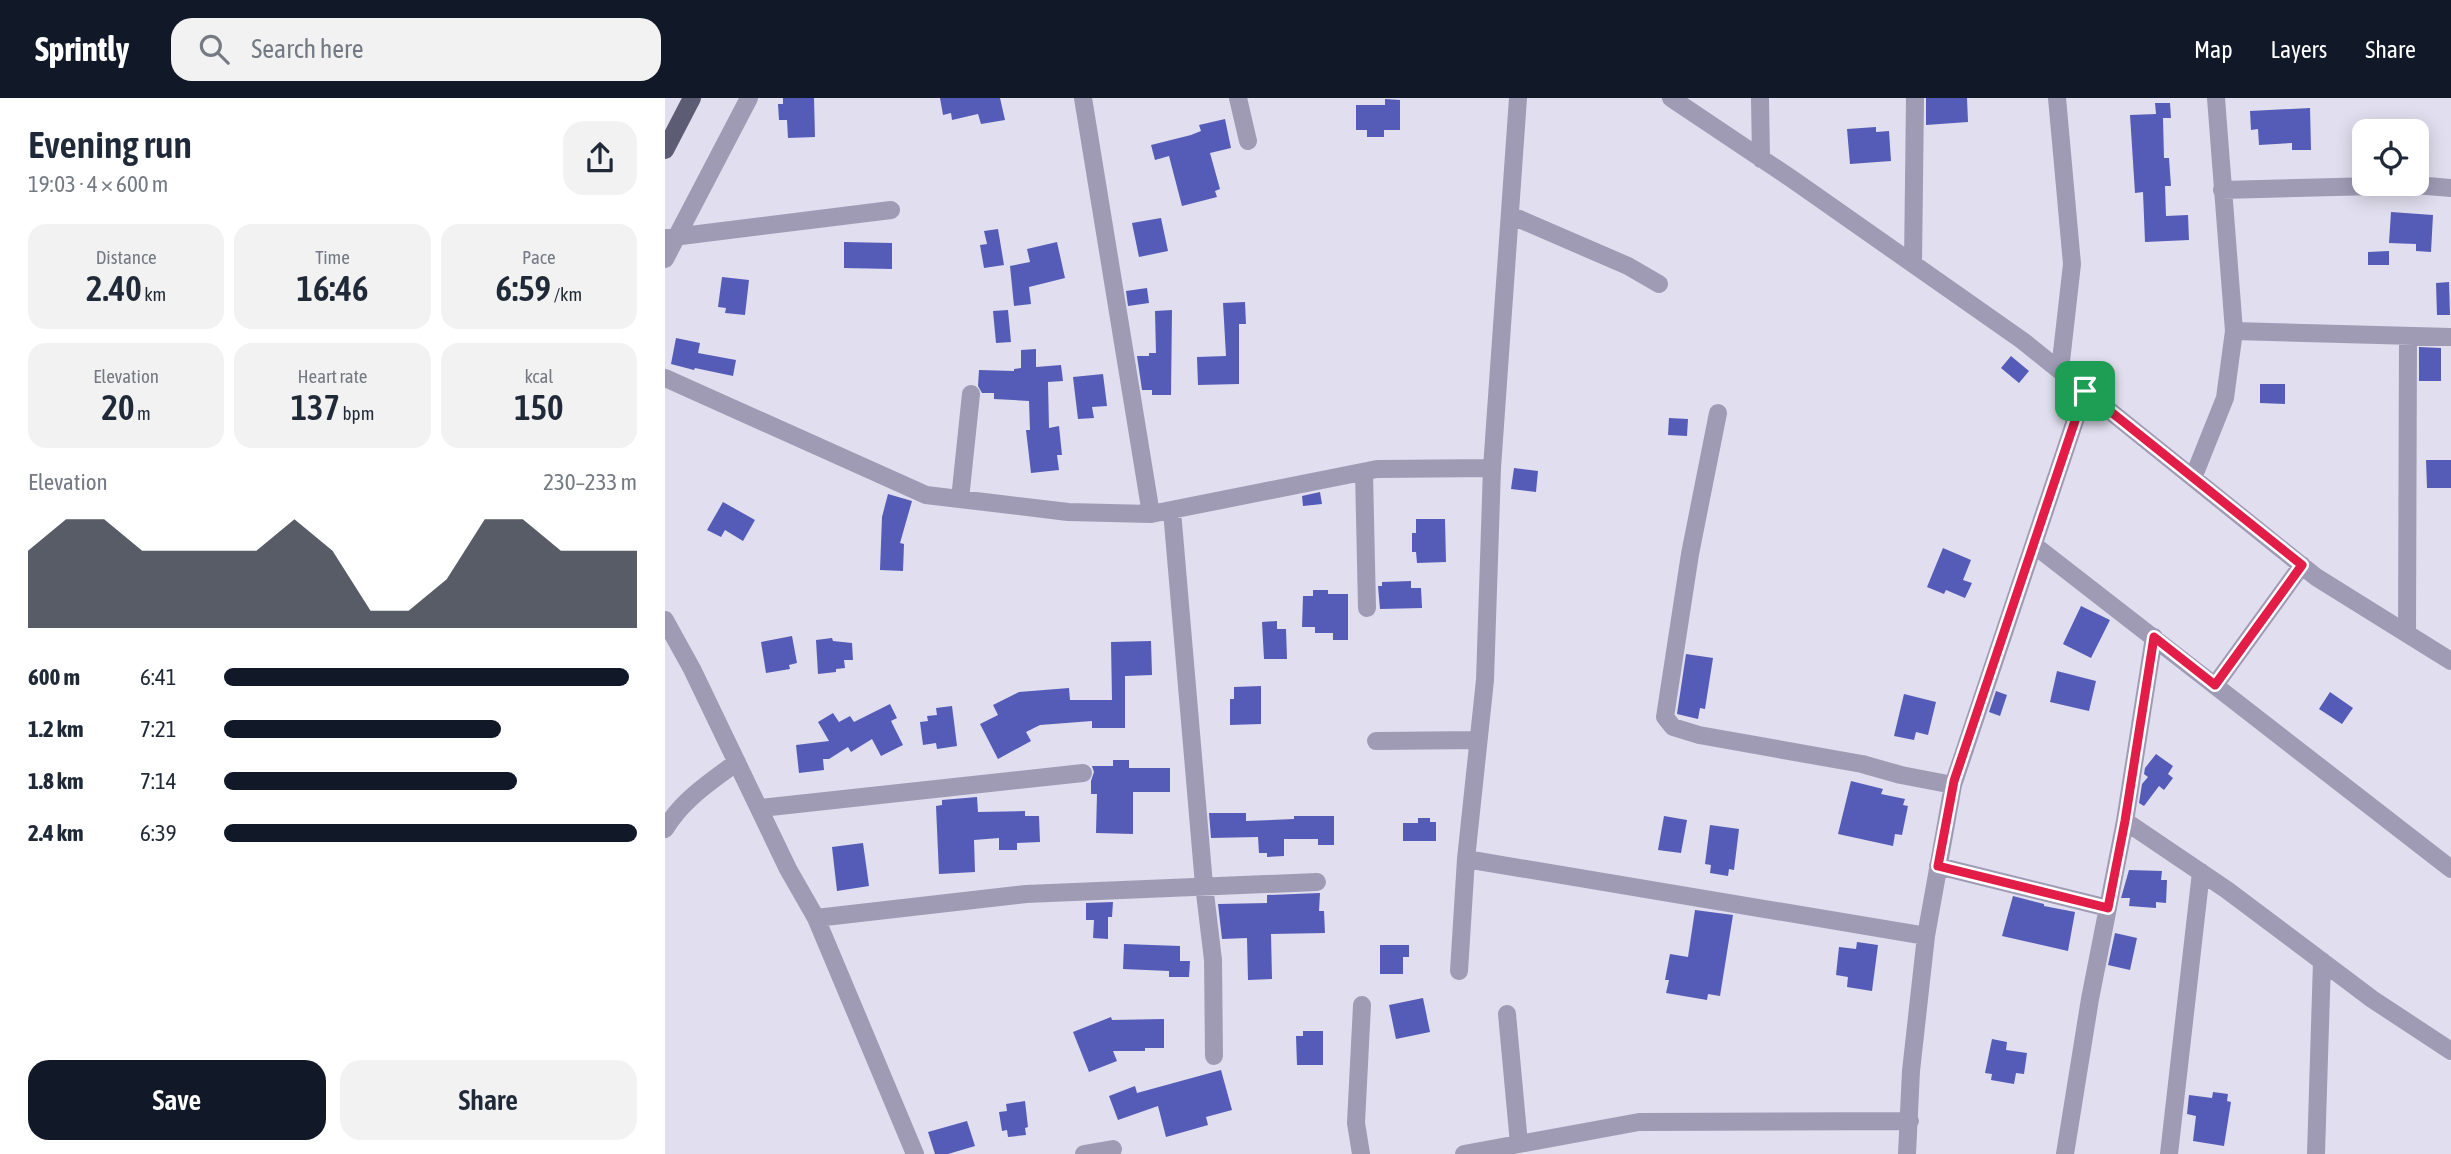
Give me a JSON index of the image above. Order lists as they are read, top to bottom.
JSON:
{
  "page": {
    "header": "Sprintly",
    "search": "Search here",
    "nav": ["Map", "Layers", "Share"],
    "heading": ["Evening run", "19:03 · 4 × 600 m"],
    "stats": [
      ["Distance", "2.40 km"],
      ["Time", "16:46"],
      ["Pace", "6:59 /km"],
      ["Elevation", "20 m"],
      ["Heart rate", "137 bpm"],
      ["kcal", "150"]
    ],
    "chart": ["Elevation", "230–233 m"],
    "list": [
      {
        "name": "600 m",
        "note": "6:41"
      },
      {
        "name": "1.2 km",
        "note": "7:21"
      },
      {
        "name": "1.8 km",
        "note": "7:14"
      },
      {
        "name": "2.4 km",
        "note": "6:39"
      }
    ],
    "buttons": ["Save", "Share"]
  }
}
